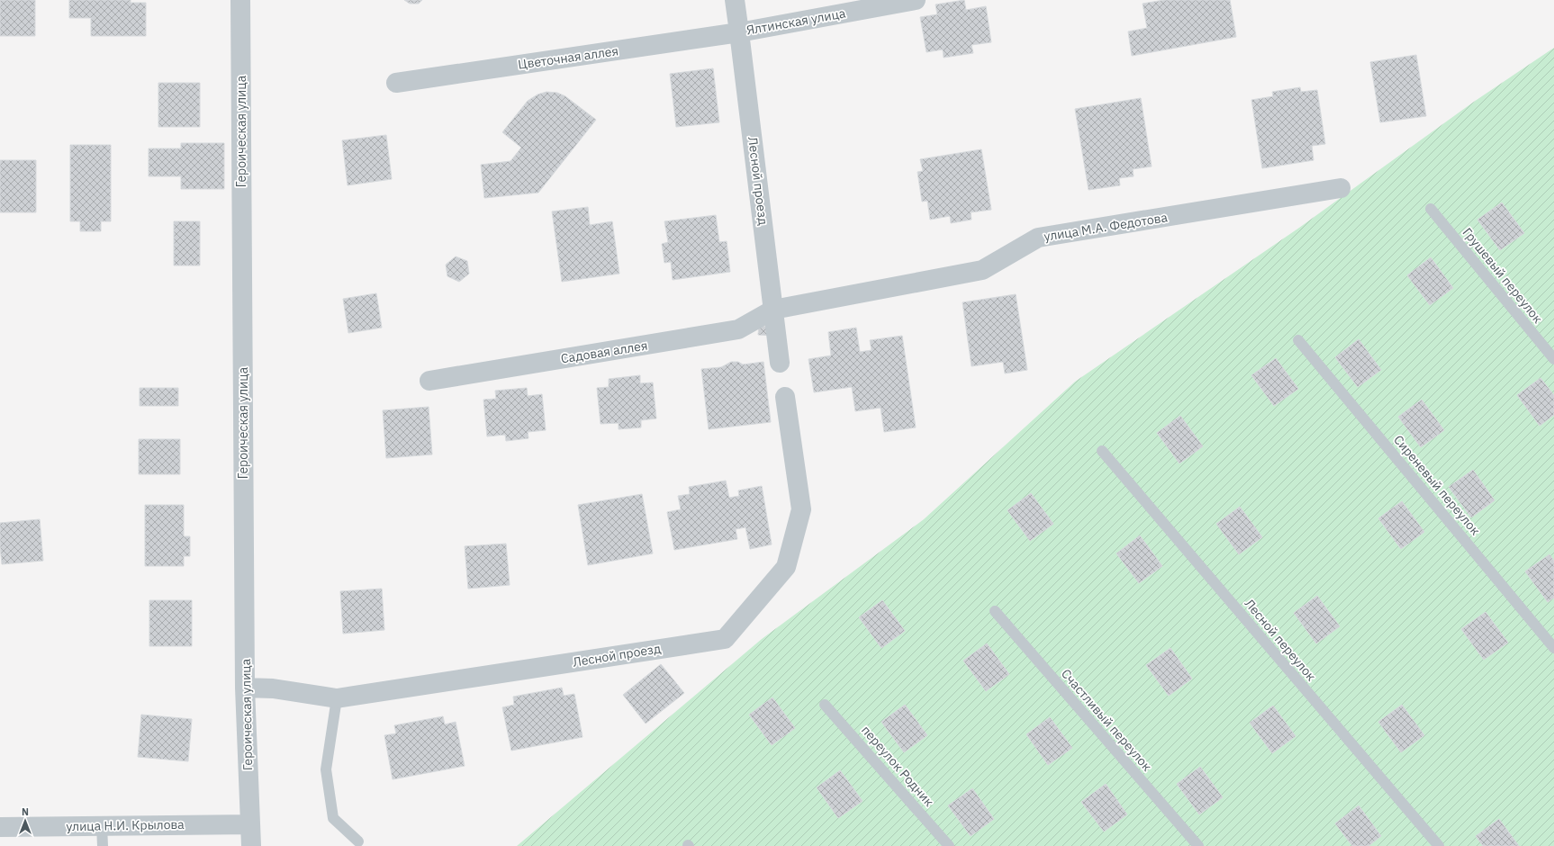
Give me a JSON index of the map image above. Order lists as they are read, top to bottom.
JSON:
{
  "streets": {
    "street": [
      "Ялтинская улица",
      "Цветочная аллея",
      "Героическая улица",
      "Лесной проезд",
      "улица М.А. Федотова",
      "Садовая аллея",
      "улица Н.И. Крылова"
    ],
    "lane": [
      "Грушевый переулок",
      "Сиреневый переулок",
      "Лесной переулок",
      "Счастливый переулок",
      "переулок Родник"
    ]
  },
  "crossings": [
    ["Ялтинская улица", "Цветочная аллея"],
    ["Ялтинская улица", "Лесной проезд"],
    ["Цветочная аллея", "Лесной проезд"],
    ["Героическая улица", "Лесной проезд"],
    ["Героическая улица", "улица Н.И. Крылова"],
    ["Лесной проезд", "улица М.А. Федотова"],
    ["Лесной проезд", "Садовая аллея"],
    ["улица М.А. Федотова", "Садовая аллея"]
  ],
  "north": "top"
}
